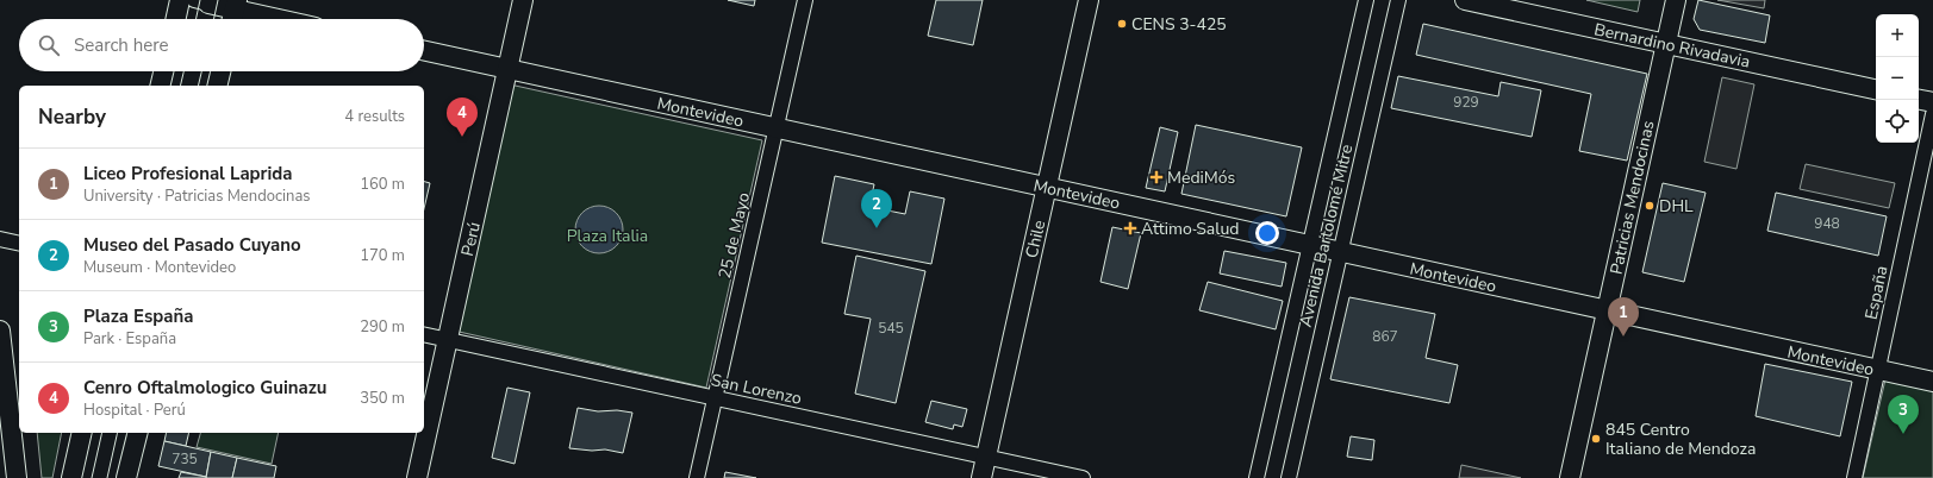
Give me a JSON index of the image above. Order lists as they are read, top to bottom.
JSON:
{
  "streets": {
    "street": [
      "Bernardino Rivadavia",
      "Montevideo",
      "Patricias Mendocinas",
      "25 de Mayo",
      "Avenida Bartolomé Mitre",
      "Perú",
      "Chile",
      "España",
      "San Lorenzo"
    ]
  },
  "crossings": [
    ["Bernardino Rivadavia", "Patricias Mendocinas"],
    ["Montevideo", "Patricias Mendocinas"],
    ["Montevideo", "25 de Mayo"],
    ["Montevideo", "Avenida Bartolomé Mitre"],
    ["Montevideo", "Perú"],
    ["Montevideo", "Chile"],
    ["Montevideo", "España"],
    ["25 de Mayo", "San Lorenzo"],
    ["Perú", "San Lorenzo"],
    ["Chile", "San Lorenzo"]
  ],
  "parks": ["Plaza Italia"],
  "places": {
    "other": ["CENS 3-425", "DHL", "845 Centro Italiano de Mendoza"],
    "health": ["MediMós", "Attimo Salud"]
  },
  "house_numbers": [
    "929",
    "948",
    "545",
    "867",
    "735"
  ],
  "page": {
    "map_buttons": ["+", "−"],
    "search": "Search here",
    "heading": ["Nearby", "4 results"],
    "pins": [
      "4",
      "2",
      "1",
      "3"
    ],
    "list": [
      {
        "mark": "1",
        "name": "Liceo Profesional Laprida",
        "note": "University · Patricias Mendocinas",
        "value": "160 m"
      },
      {
        "mark": "2",
        "name": "Museo del Pasado Cuyano",
        "note": "Museum · Montevideo",
        "value": "170 m"
      },
      {
        "mark": "3",
        "name": "Plaza España",
        "note": "Park · España",
        "value": "290 m"
      },
      {
        "mark": "4",
        "name": "Cenro Oftalmologico Guinazu",
        "note": "Hospital · Perú",
        "value": "350 m"
      }
    ]
  }
}
